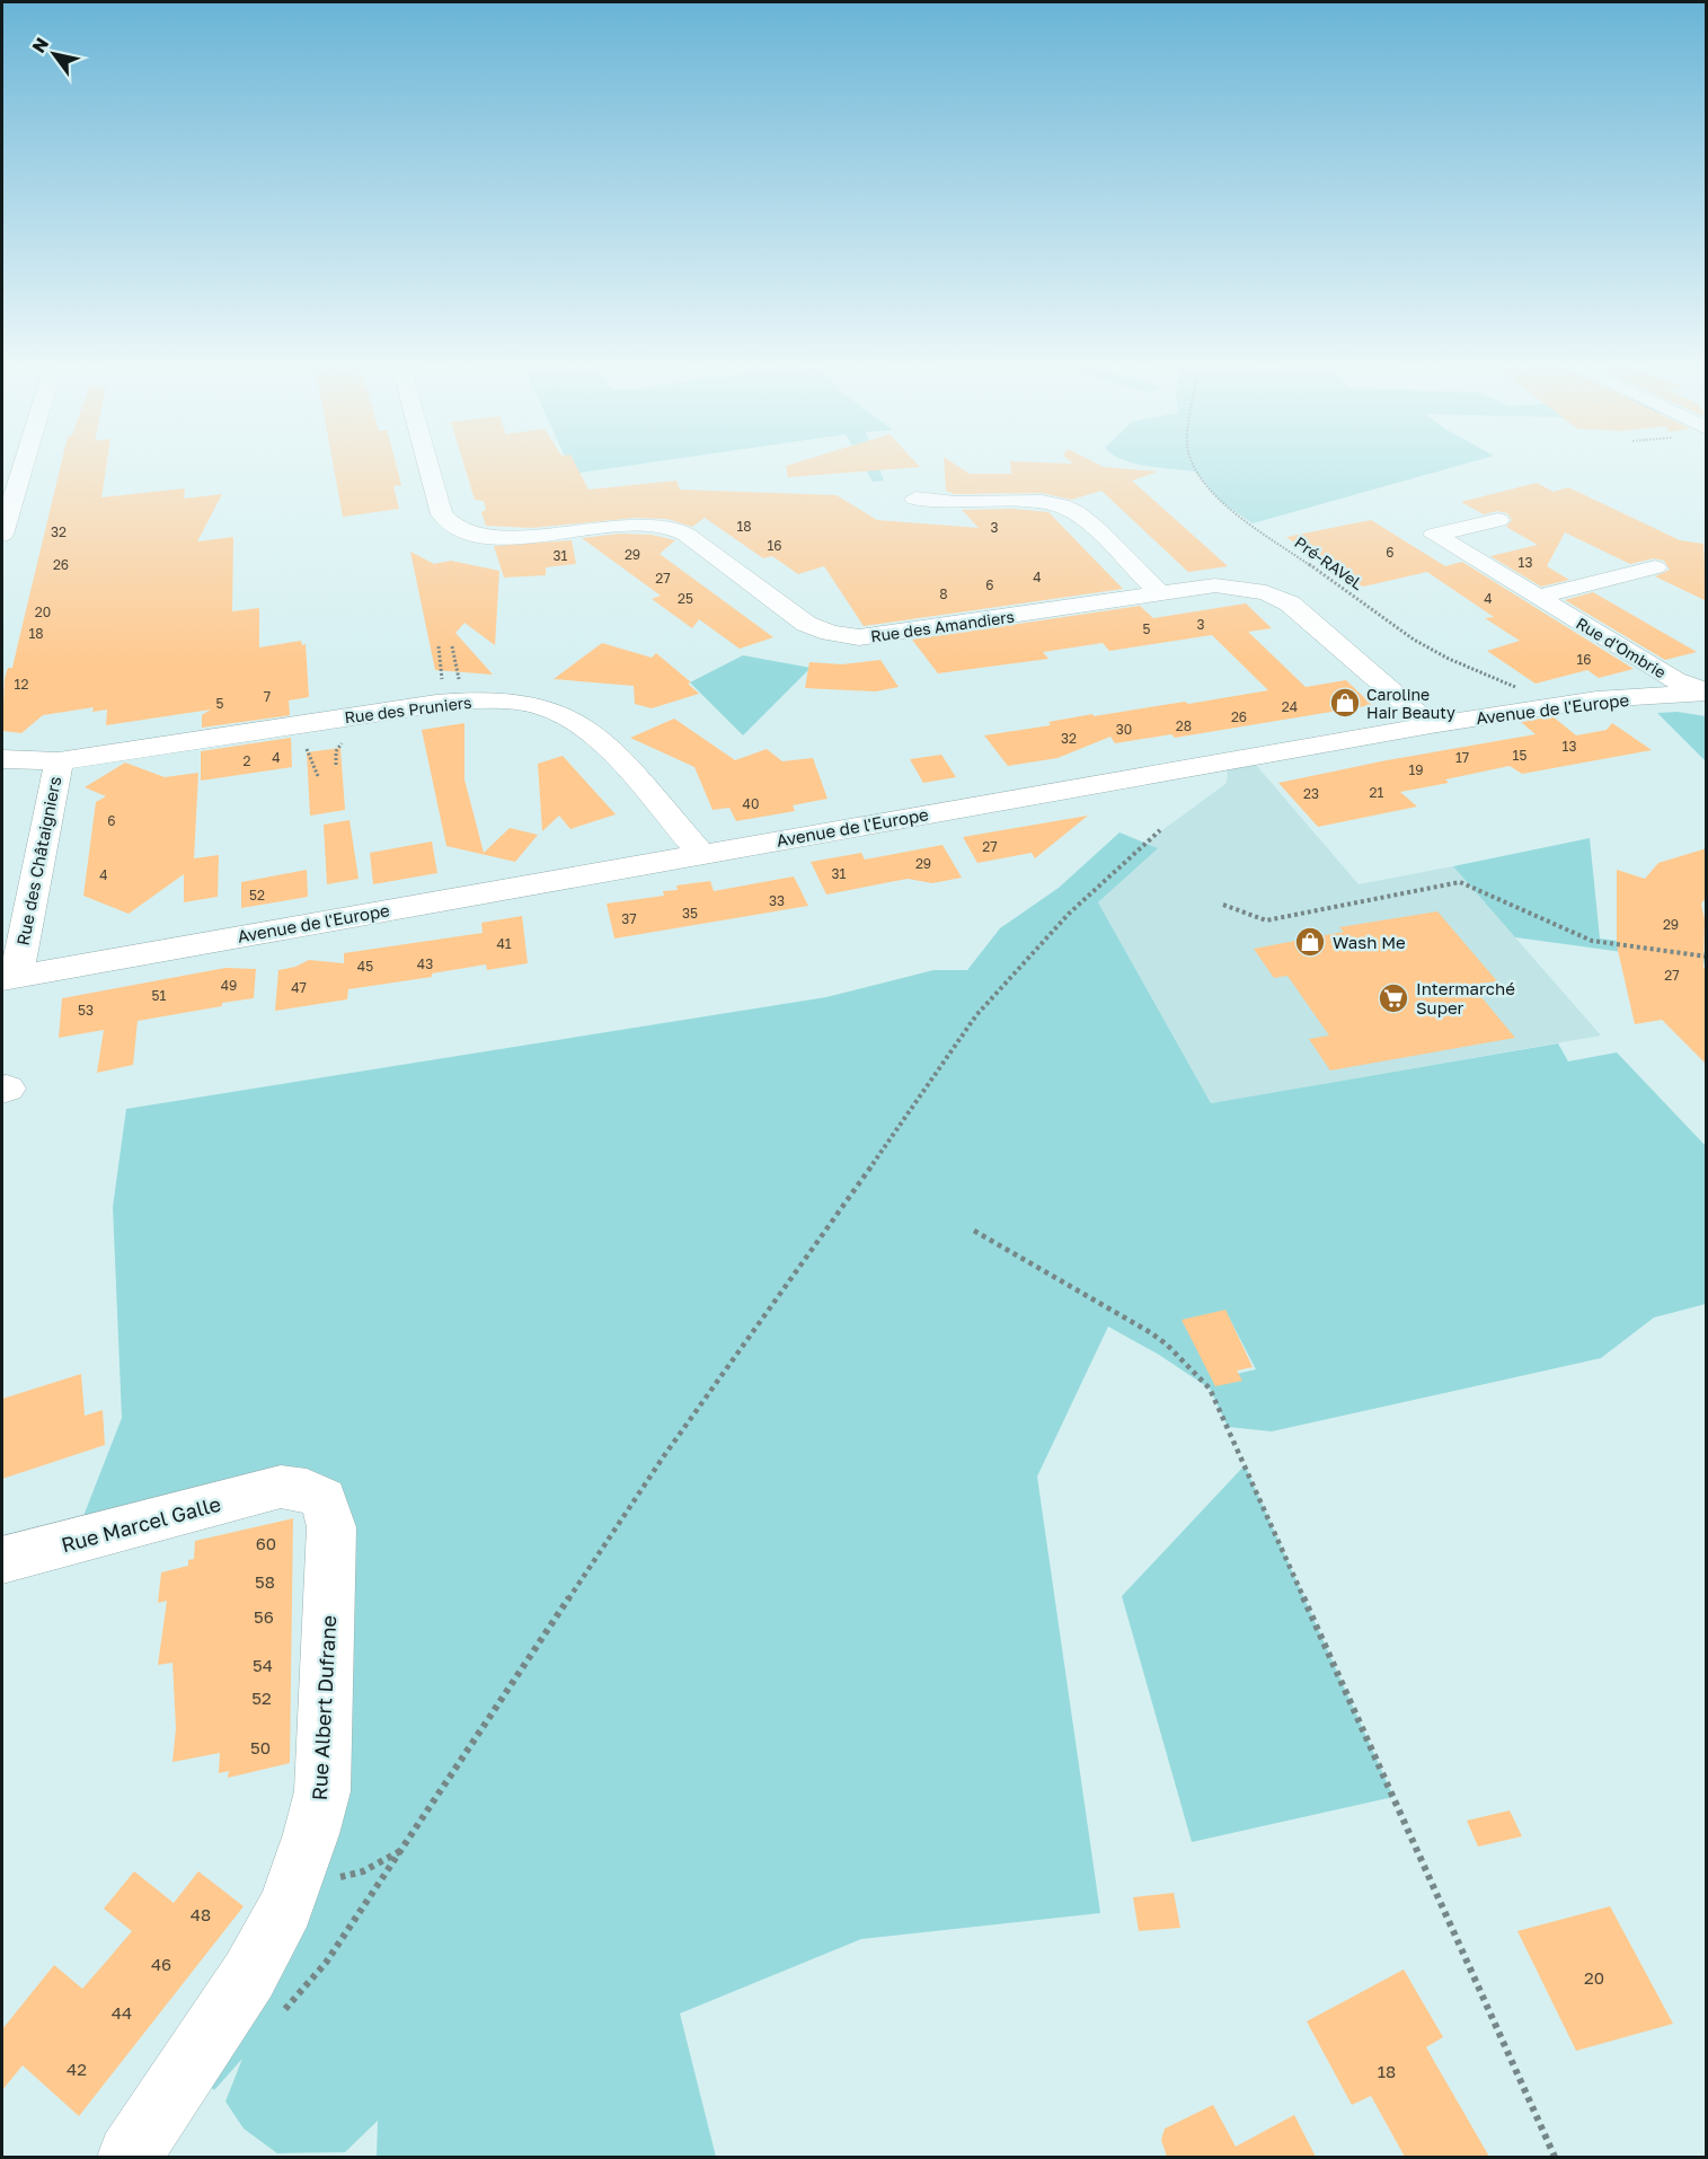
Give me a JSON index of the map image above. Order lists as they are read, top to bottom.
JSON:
{
  "streets": {
    "street": [
      "Rue des Amandiers",
      "Rue d'Ombrie",
      "Avenue de l'Europe",
      "Rue des Pruniers",
      "Rue des Châtaigniers",
      "Rue Marcel Galle",
      "Rue Albert Dufrane"
    ],
    "path": ["Pré-RAVeL"]
  },
  "crossings": [
    ["Pré-RAVeL", "Avenue de l'Europe"],
    ["Rue des Amandiers", "Avenue de l'Europe"],
    ["Rue d'Ombrie", "Avenue de l'Europe"],
    ["Avenue de l'Europe", "Rue des Pruniers"],
    ["Avenue de l'Europe", "Rue des Châtaigniers"],
    ["Rue des Pruniers", "Rue des Châtaigniers"],
    ["Rue Marcel Galle", "Rue Albert Dufrane"]
  ],
  "places": {
    "shop": ["Caroline Hair Beauty", "Wash Me"],
    "supermarket": ["Intermarché Super"]
  },
  "house_numbers": [
    "18",
    "3",
    "32",
    "16",
    "6",
    "29",
    "31",
    "13",
    "26",
    "4",
    "27",
    "6",
    "8",
    "25",
    "4",
    "20",
    "3",
    "5",
    "18",
    "16",
    "12",
    "7",
    "5",
    "24",
    "26",
    "28",
    "30",
    "32",
    "13",
    "15",
    "4",
    "17",
    "2",
    "19",
    "21",
    "23",
    "40",
    "6",
    "27",
    "29",
    "31",
    "4",
    "52",
    "33",
    "35",
    "37",
    "29",
    "41",
    "43",
    "45",
    "27",
    "49",
    "47",
    "51",
    "53",
    "60",
    "58",
    "56",
    "54",
    "52",
    "50",
    "48",
    "46",
    "20",
    "44",
    "42",
    "18"
  ],
  "north": "top left"
}
